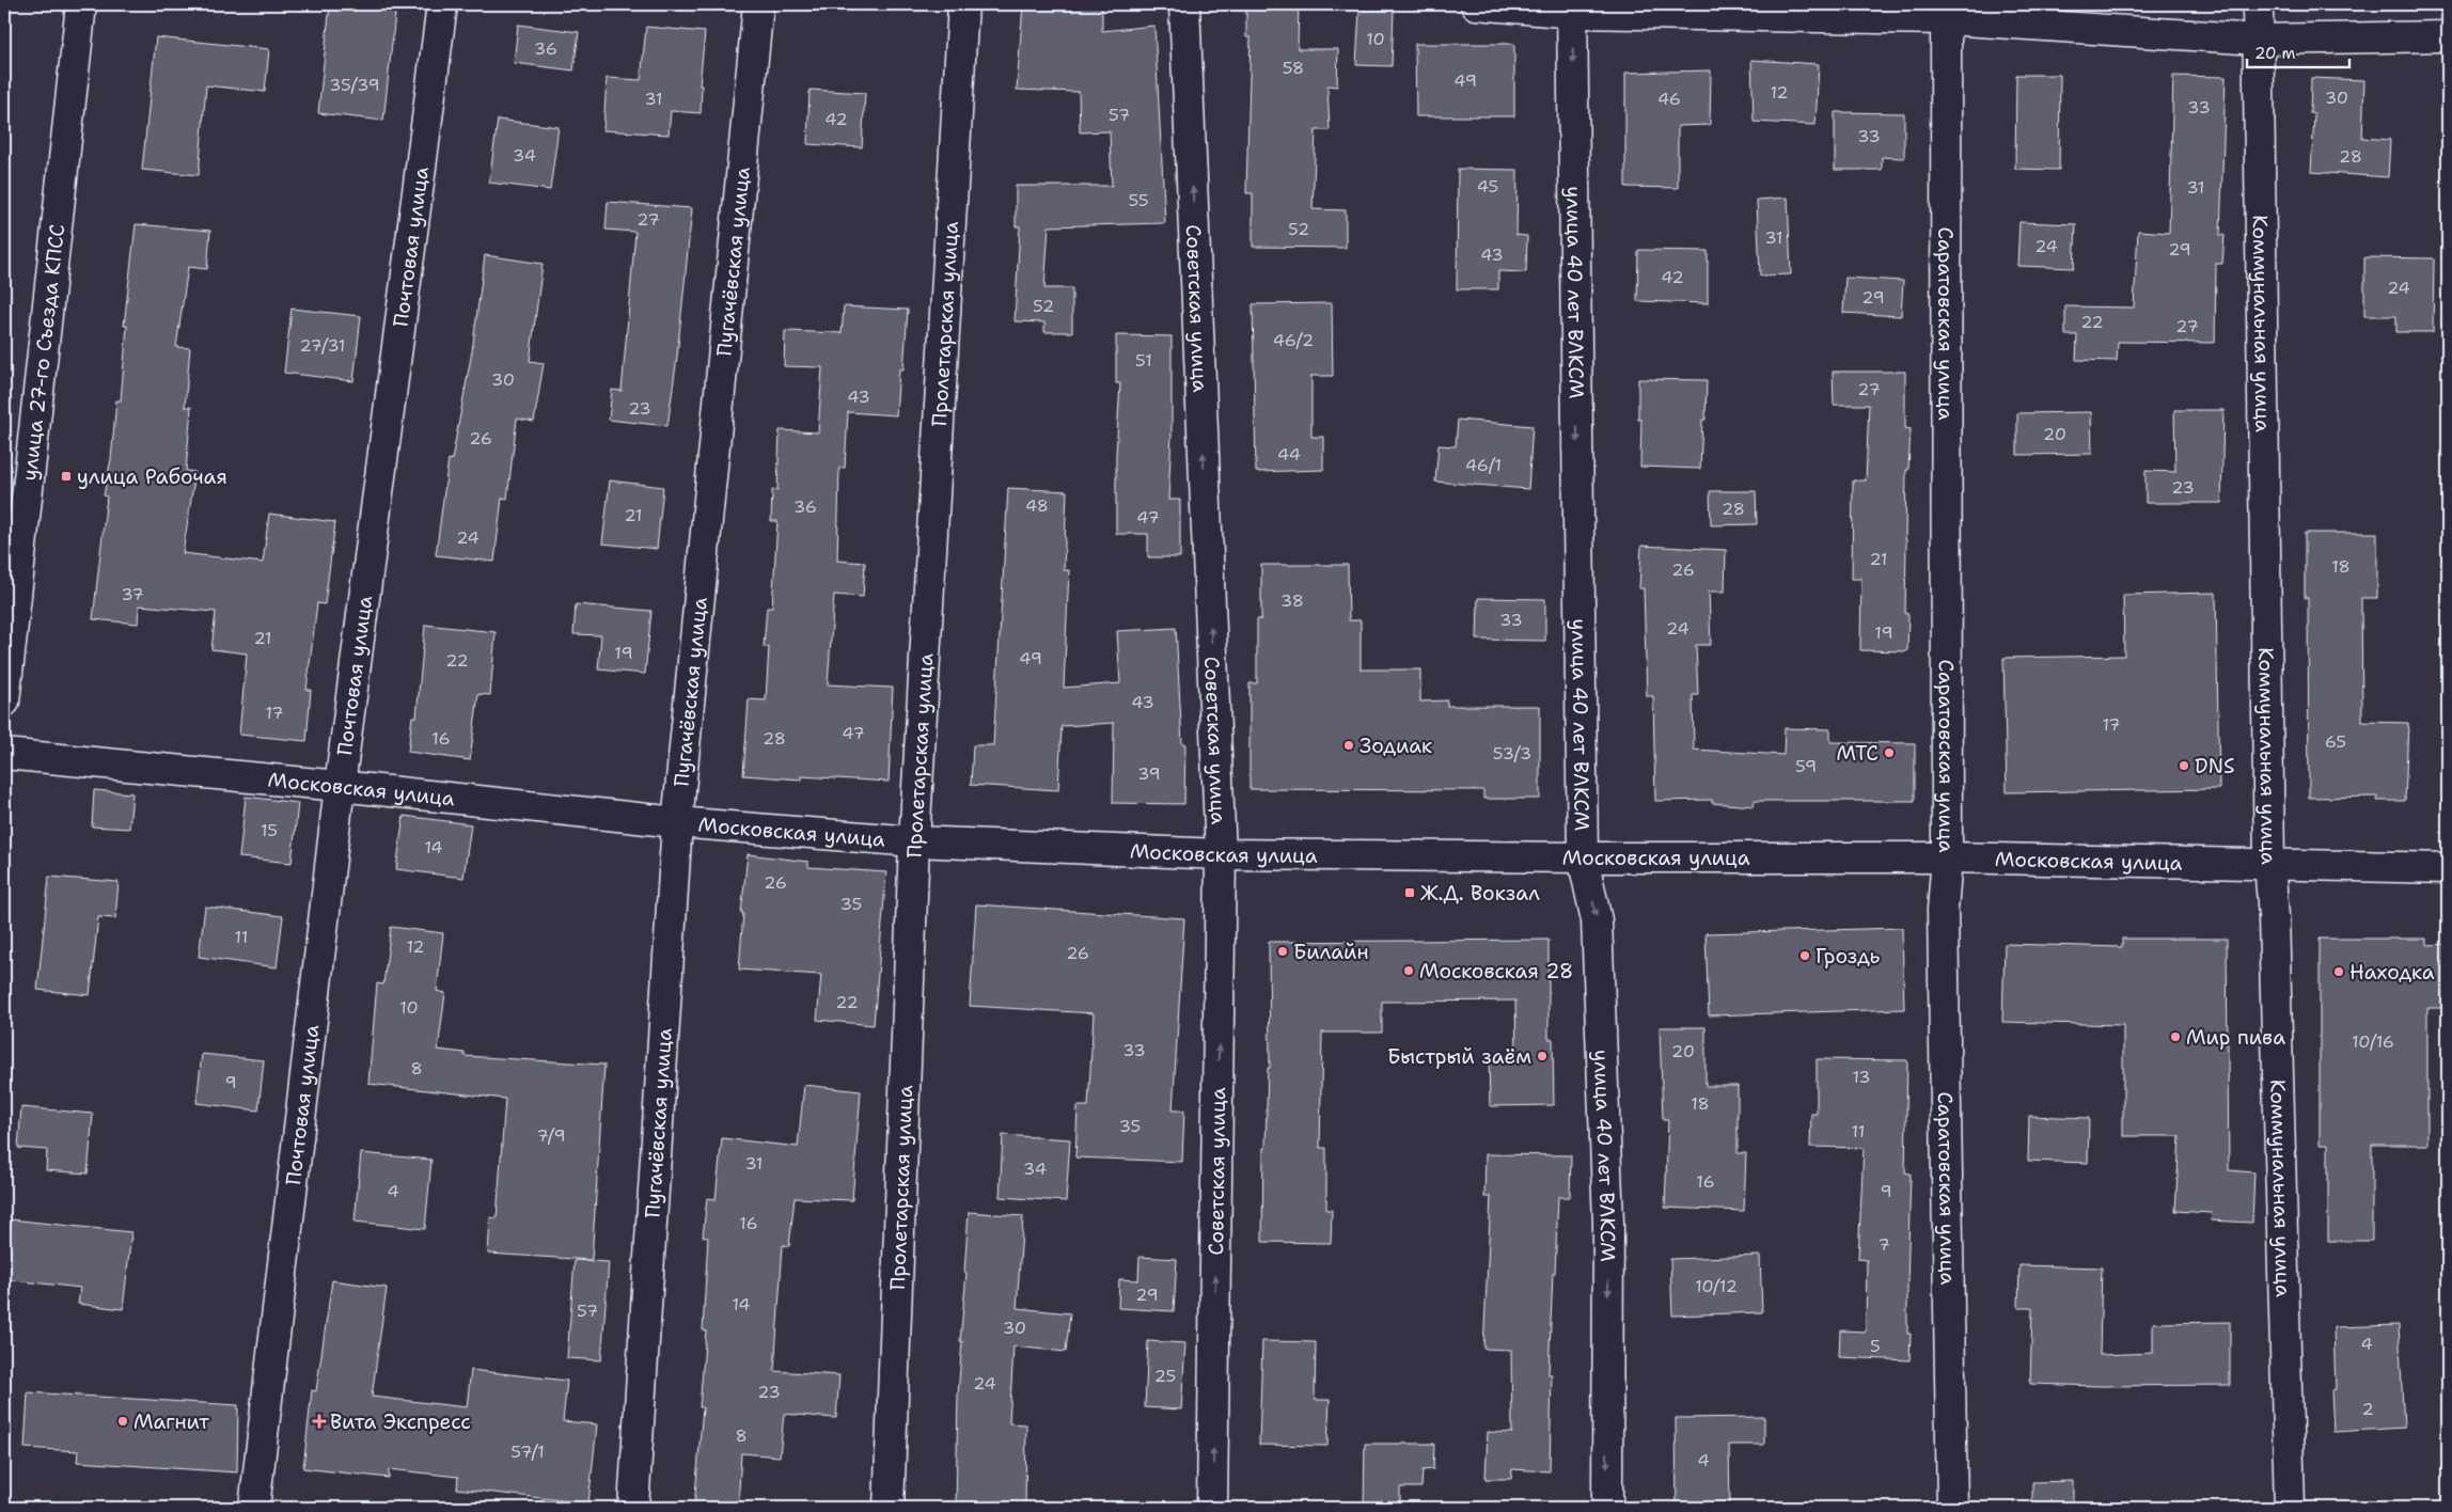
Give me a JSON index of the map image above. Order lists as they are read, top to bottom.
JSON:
{
  "streets": {
    "street": [
      "Почтовая улица",
      "Пугачёвская улица",
      "улица 40 лет ВЛКСМ",
      "Советская улица",
      "Пролетарская улица",
      "Саратовская улица",
      "Коммунальная улица",
      "улица 27-го Съезда КПСС",
      "Московская улица"
    ]
  },
  "crossings": [
    ["Почтовая улица", "Московская улица"],
    ["Пугачёвская улица", "Московская улица"],
    ["улица 40 лет ВЛКСМ", "Московская улица"],
    ["Советская улица", "Московская улица"],
    ["Пролетарская улица", "Московская улица"],
    ["Саратовская улица", "Московская улица"],
    ["Коммунальная улица", "Московская улица"]
  ],
  "one_way": ["улица 40 лет ВЛКСМ", "Советская улица"],
  "places": {
    "transit": ["улица Рабочая", "Ж.Д. Вокзал"],
    "other": [
      "Зодиак",
      "МТС",
      "DNS",
      "Билайн",
      "Гроздь",
      "Московская 28",
      "Находка",
      "Мир пива",
      "Быстрый заём",
      "Магнит"
    ],
    "health": ["Вита Экспресс"]
  },
  "house_numbers": [
    "10",
    "36",
    "58",
    "49",
    "35/39",
    "12",
    "30",
    "31",
    "46",
    "33",
    "57",
    "42",
    "33",
    "34",
    "28",
    "45",
    "31",
    "55",
    "27",
    "52",
    "31",
    "24",
    "29",
    "43",
    "42",
    "24",
    "29",
    "52",
    "22",
    "27",
    "46/2",
    "27/31",
    "51",
    "30",
    "27",
    "43",
    "23",
    "20",
    "26",
    "44",
    "46/1",
    "23",
    "48",
    "36",
    "28",
    "21",
    "47",
    "24",
    "21",
    "18",
    "26",
    "37",
    "38",
    "33",
    "24",
    "19",
    "21",
    "19",
    "49",
    "22",
    "43",
    "17",
    "17",
    "47",
    "16",
    "28",
    "65",
    "53/3",
    "59",
    "39",
    "15",
    "14",
    "26",
    "35",
    "11",
    "12",
    "26",
    "22",
    "10",
    "10/16",
    "33",
    "20",
    "8",
    "13",
    "9",
    "18",
    "35",
    "11",
    "7/9",
    "31",
    "34",
    "16",
    "4",
    "9",
    "16",
    "7",
    "10/12",
    "29",
    "14",
    "57",
    "30",
    "4",
    "5",
    "25",
    "24",
    "23",
    "2",
    "8",
    "57/1",
    "4"
  ],
  "scale_bar": "20 m"
}
